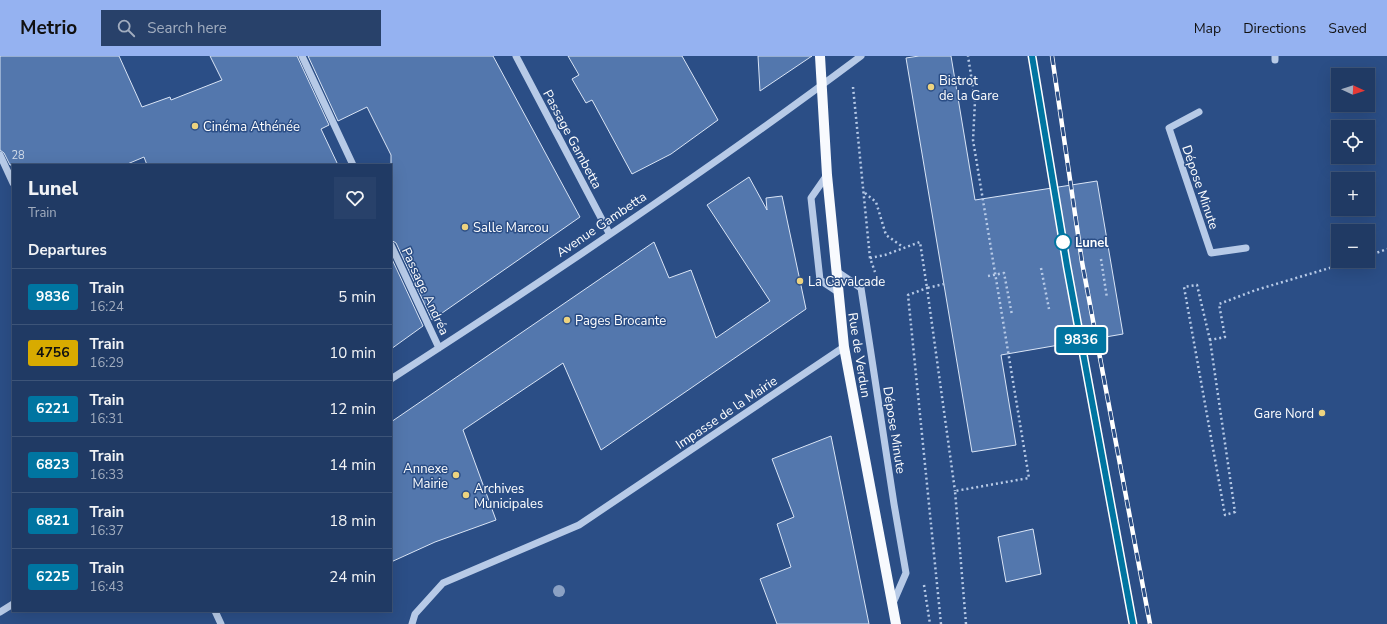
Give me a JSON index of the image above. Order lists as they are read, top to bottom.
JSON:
{
  "streets": {
    "main road": ["Rue de Verdun"],
    "street": [
      "Passage Gambetta",
      "Dépose Minute",
      "Avenue Gambetta",
      "Passage Andréa",
      "Impasse de la Mairie"
    ]
  },
  "crossings": [
    ["Passage Gambetta", "Avenue Gambetta"],
    ["Dépose Minute", "Rue de Verdun"],
    ["Avenue Gambetta", "Passage Andréa"],
    ["Avenue Gambetta", "Rue de Verdun"],
    ["Rue de Verdun", "Impasse de la Mairie"]
  ],
  "places": [
    "Bistrot de la Gare",
    "Cinéma Athénée",
    "Salle Marcou",
    "Lunel",
    "La Cavalcade",
    "Pages Brocante",
    "Gare Nord",
    "Annexe Mairie",
    "Archives Municipales"
  ],
  "house_numbers": ["28"],
  "north": "right",
  "page": {
    "header": "Metrio",
    "search": "Search here",
    "nav": ["Map", "Directions", "Saved"],
    "on_map": "9836",
    "map_buttons": ["+", "−"],
    "heading": [
      ["Lunel", "Train"],
      "Departures"
    ],
    "list": [
      {
        "mark": "9836",
        "name": "Train",
        "note": "16:24",
        "value": "5 min"
      },
      {
        "mark": "4756",
        "name": "Train",
        "note": "16:29",
        "value": "10 min"
      },
      {
        "mark": "6221",
        "name": "Train",
        "note": "16:31",
        "value": "12 min"
      },
      {
        "mark": "6823",
        "name": "Train",
        "note": "16:33",
        "value": "14 min"
      },
      {
        "mark": "6821",
        "name": "Train",
        "note": "16:37",
        "value": "18 min"
      },
      {
        "mark": "6225",
        "name": "Train",
        "note": "16:43",
        "value": "24 min"
      }
    ]
  }
}
